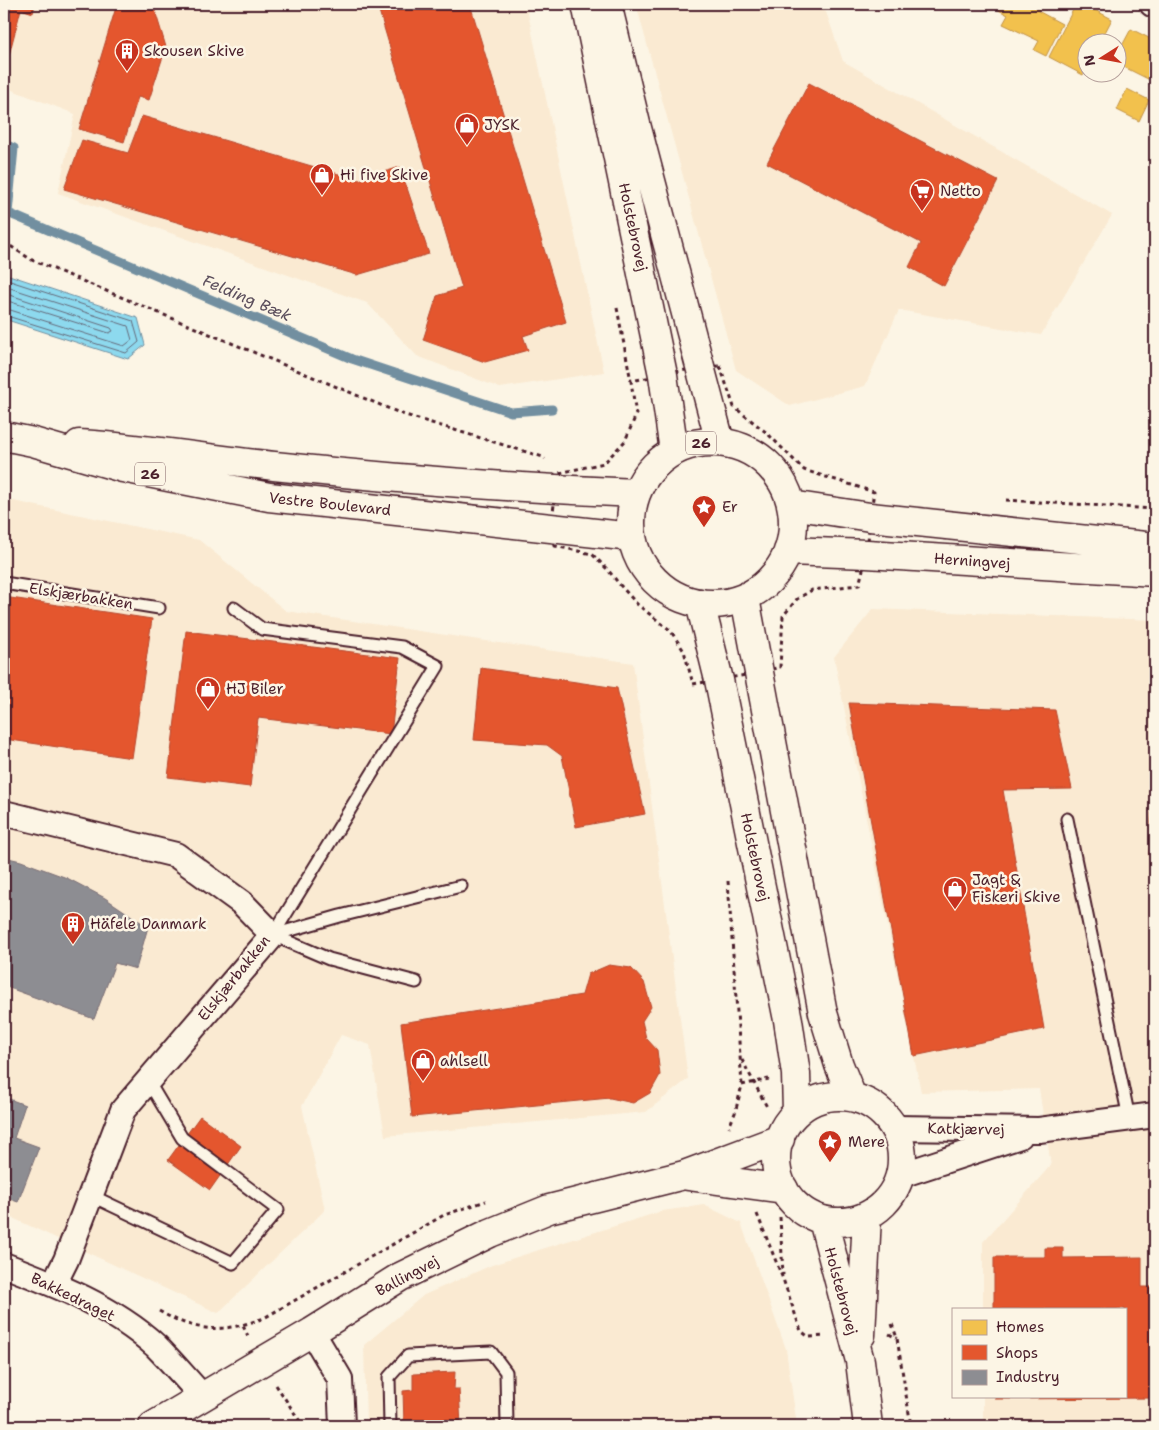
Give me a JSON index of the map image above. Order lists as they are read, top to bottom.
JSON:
{
  "streets": {
    "main road": [
      "Holstebrovej",
      "26",
      "Vestre Boulevard",
      "Herningvej",
      "Ballingvej"
    ],
    "street": ["Elskjærbakken", "Katkjærvej", "Bakkedraget"]
  },
  "crossings": [
    ["Holstebrovej", "26"],
    ["Holstebrovej", "Vestre Boulevard"],
    ["Holstebrovej", "Herningvej"],
    ["Holstebrovej", "Katkjærvej"],
    ["Holstebrovej", "Ballingvej"],
    ["26", "Vestre Boulevard"],
    ["26", "Herningvej"],
    ["Vestre Boulevard", "Herningvej"],
    ["Elskjærbakken", "Bakkedraget"],
    ["Katkjærvej", "Ballingvej"],
    ["Ballingvej", "Bakkedraget"]
  ],
  "water": ["Felding Bæk"],
  "places": {
    "building": ["Skousen Skive", "Häfele Danmark"],
    "shop": [
      "JYSK",
      "Hi five Skive",
      "HJ Biler",
      "Jagt & Fiskeri Skive",
      "ahlsell"
    ],
    "supermarket": ["Netto"],
    "place": ["Er", "Mere"]
  },
  "legend": ["Homes", "Shops", "Industry"],
  "north": "left"
}
